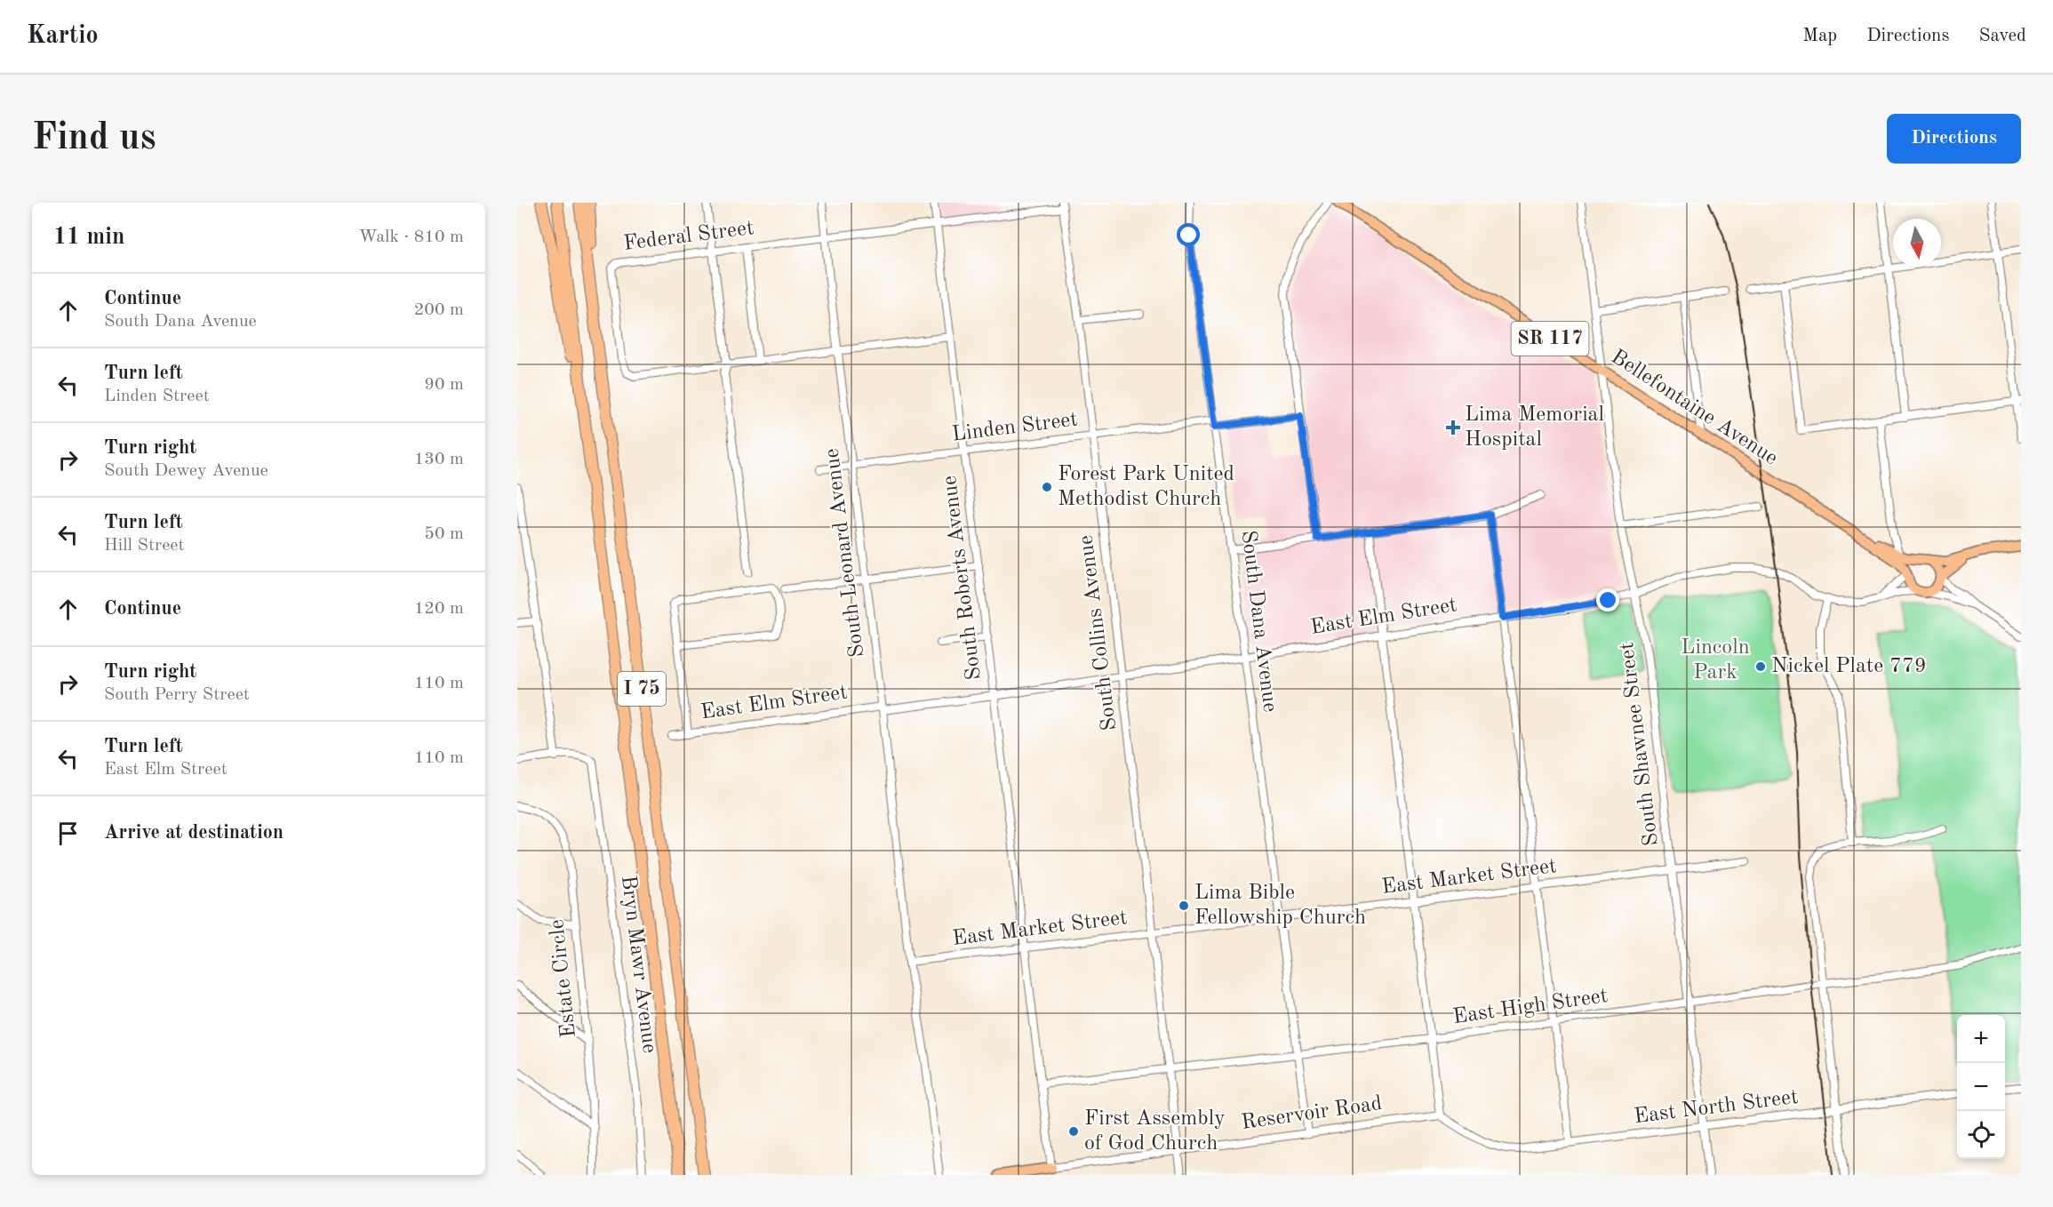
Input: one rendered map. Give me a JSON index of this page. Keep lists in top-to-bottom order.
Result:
{
  "streets": {
    "highway": ["I 75"],
    "main road": ["SR 117", "Bellefontaine Avenue", "Reservoir Road"],
    "street": [
      "Federal Street",
      "Linden Street",
      "South Leonard Avenue",
      "South Roberts Avenue",
      "East Elm Street",
      "South Dana Avenue",
      "South Collins Avenue",
      "South Shawnee Street",
      "East Market Street",
      "Bryn Mawr Avenue",
      "Estate Circle",
      "East High Street",
      "East North Street"
    ]
  },
  "crossings": [
    ["Federal Street", "South Leonard Avenue"],
    ["Federal Street", "South Roberts Avenue"],
    ["Federal Street", "South Collins Avenue"],
    ["SR 117", "Bellefontaine Avenue"],
    ["SR 117", "East Elm Street"],
    ["Bellefontaine Avenue", "East Elm Street"],
    ["Bellefontaine Avenue", "South Shawnee Street"],
    ["Linden Street", "South Leonard Avenue"],
    ["Linden Street", "South Roberts Avenue"],
    ["Linden Street", "South Dana Avenue"],
    ["Linden Street", "South Collins Avenue"],
    ["South Leonard Avenue", "East Elm Street"],
    ["South Leonard Avenue", "East Market Street"],
    ["South Roberts Avenue", "East Elm Street"],
    ["South Roberts Avenue", "East Market Street"],
    ["South Roberts Avenue", "East High Street"],
    ["South Roberts Avenue", "Reservoir Road"],
    ["East Elm Street", "South Dana Avenue"],
    ["East Elm Street", "South Collins Avenue"],
    ["East Elm Street", "South Shawnee Street"],
    ["South Dana Avenue", "East Market Street"],
    ["South Dana Avenue", "East High Street"],
    ["South Dana Avenue", "Reservoir Road"],
    ["South Collins Avenue", "East Market Street"],
    ["South Collins Avenue", "East High Street"],
    ["South Collins Avenue", "Reservoir Road"],
    ["South Shawnee Street", "East Market Street"],
    ["South Shawnee Street", "East High Street"],
    ["South Shawnee Street", "East North Street"],
    ["East North Street", "Reservoir Road"]
  ],
  "parks": ["Lincoln Park"],
  "places": {
    "health": ["Lima Memorial Hospital"],
    "other": [
      "Forest Park United Methodist Church",
      "Nickel Plate 779",
      "Lima Bible Fellowship Church",
      "First Assembly of God Church"
    ]
  },
  "north": "bottom",
  "page": {
    "header": "Kartio",
    "nav": ["Map", "Directions", "Saved"],
    "buttons": "Directions",
    "title": "Find us",
    "heading": ["11 min", "Walk · 810 m"],
    "list": [
      ["Continue", "South Dana Avenue", "200 m"],
      ["Turn left", "Linden Street", "90 m"],
      ["Turn right", "South Dewey Avenue", "130 m"],
      ["Turn left", "Hill Street", "50 m"],
      ["Continue", "120 m"],
      ["Turn right", "South Perry Street", "110 m"],
      ["Turn left", "East Elm Street", "110 m"],
      "Arrive at destination"
    ],
    "map_buttons": ["+", "−"]
  }
}
